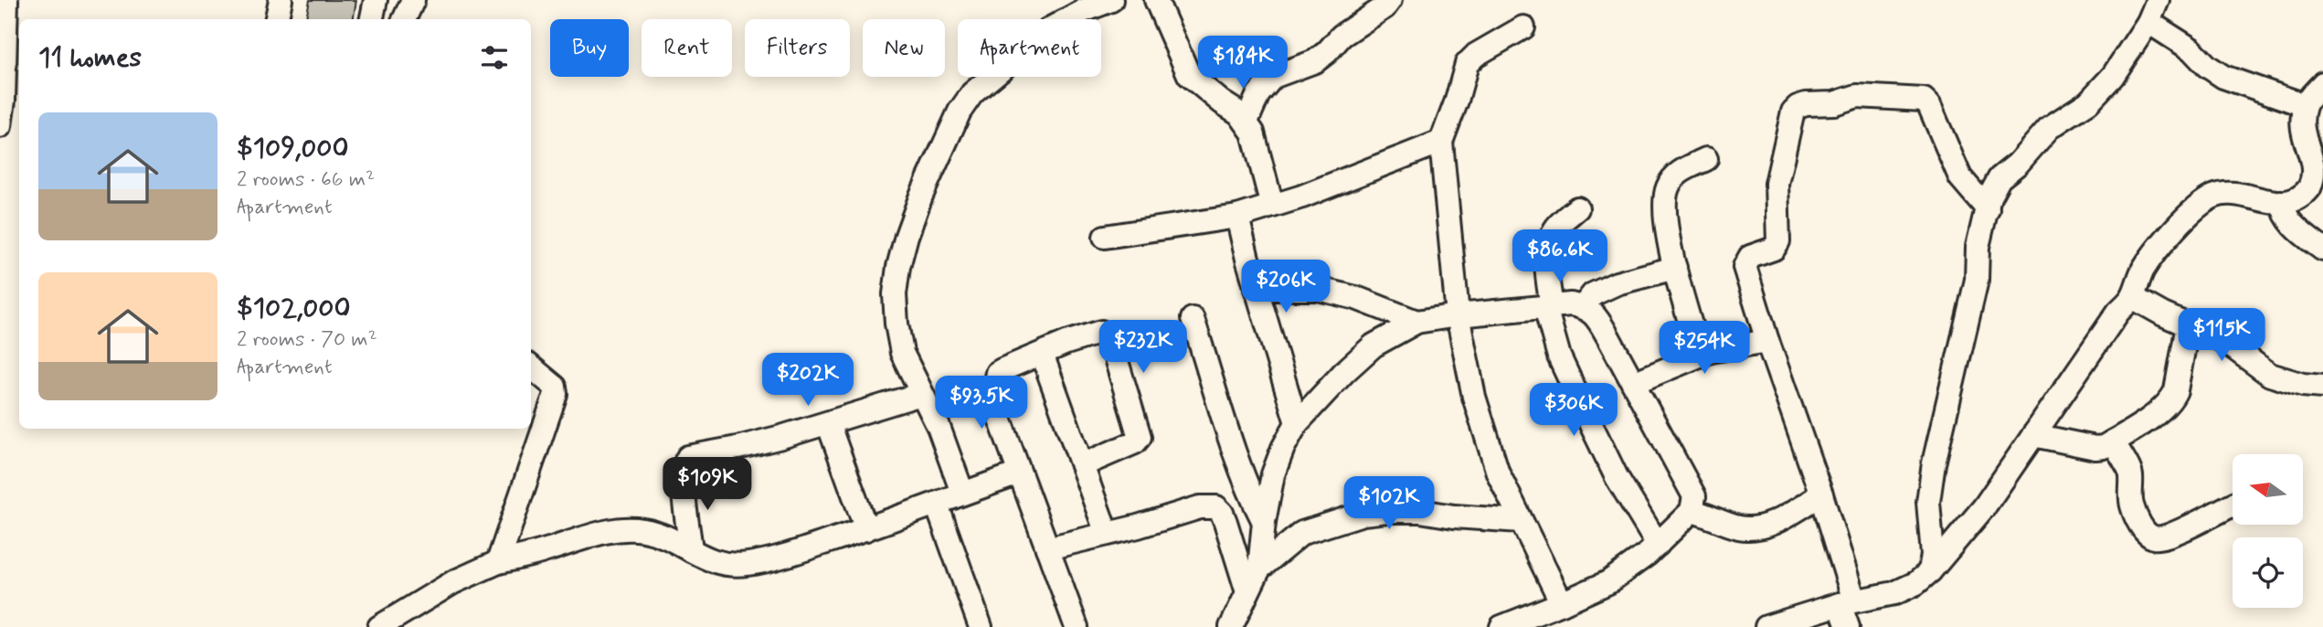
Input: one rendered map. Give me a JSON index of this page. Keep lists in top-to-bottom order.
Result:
{
  "north": "left",
  "page": {
    "chip": [
      "Buy",
      "Rent",
      "Filters",
      "New",
      "Apartment"
    ],
    "heading": "11 homes",
    "price": [
      "$184K",
      "$86.6K",
      "$206K",
      "$115K",
      "$232K",
      "$254K",
      "$202K",
      "$93.5K",
      "$306K",
      "$109K",
      "$102K"
    ],
    "list": [
      {
        "name": "$109,000",
        "note": "2 rooms · 66 m² · Apartment"
      },
      {
        "name": "$102,000",
        "note": "2 rooms · 70 m² · Apartment"
      }
    ]
  }
}
